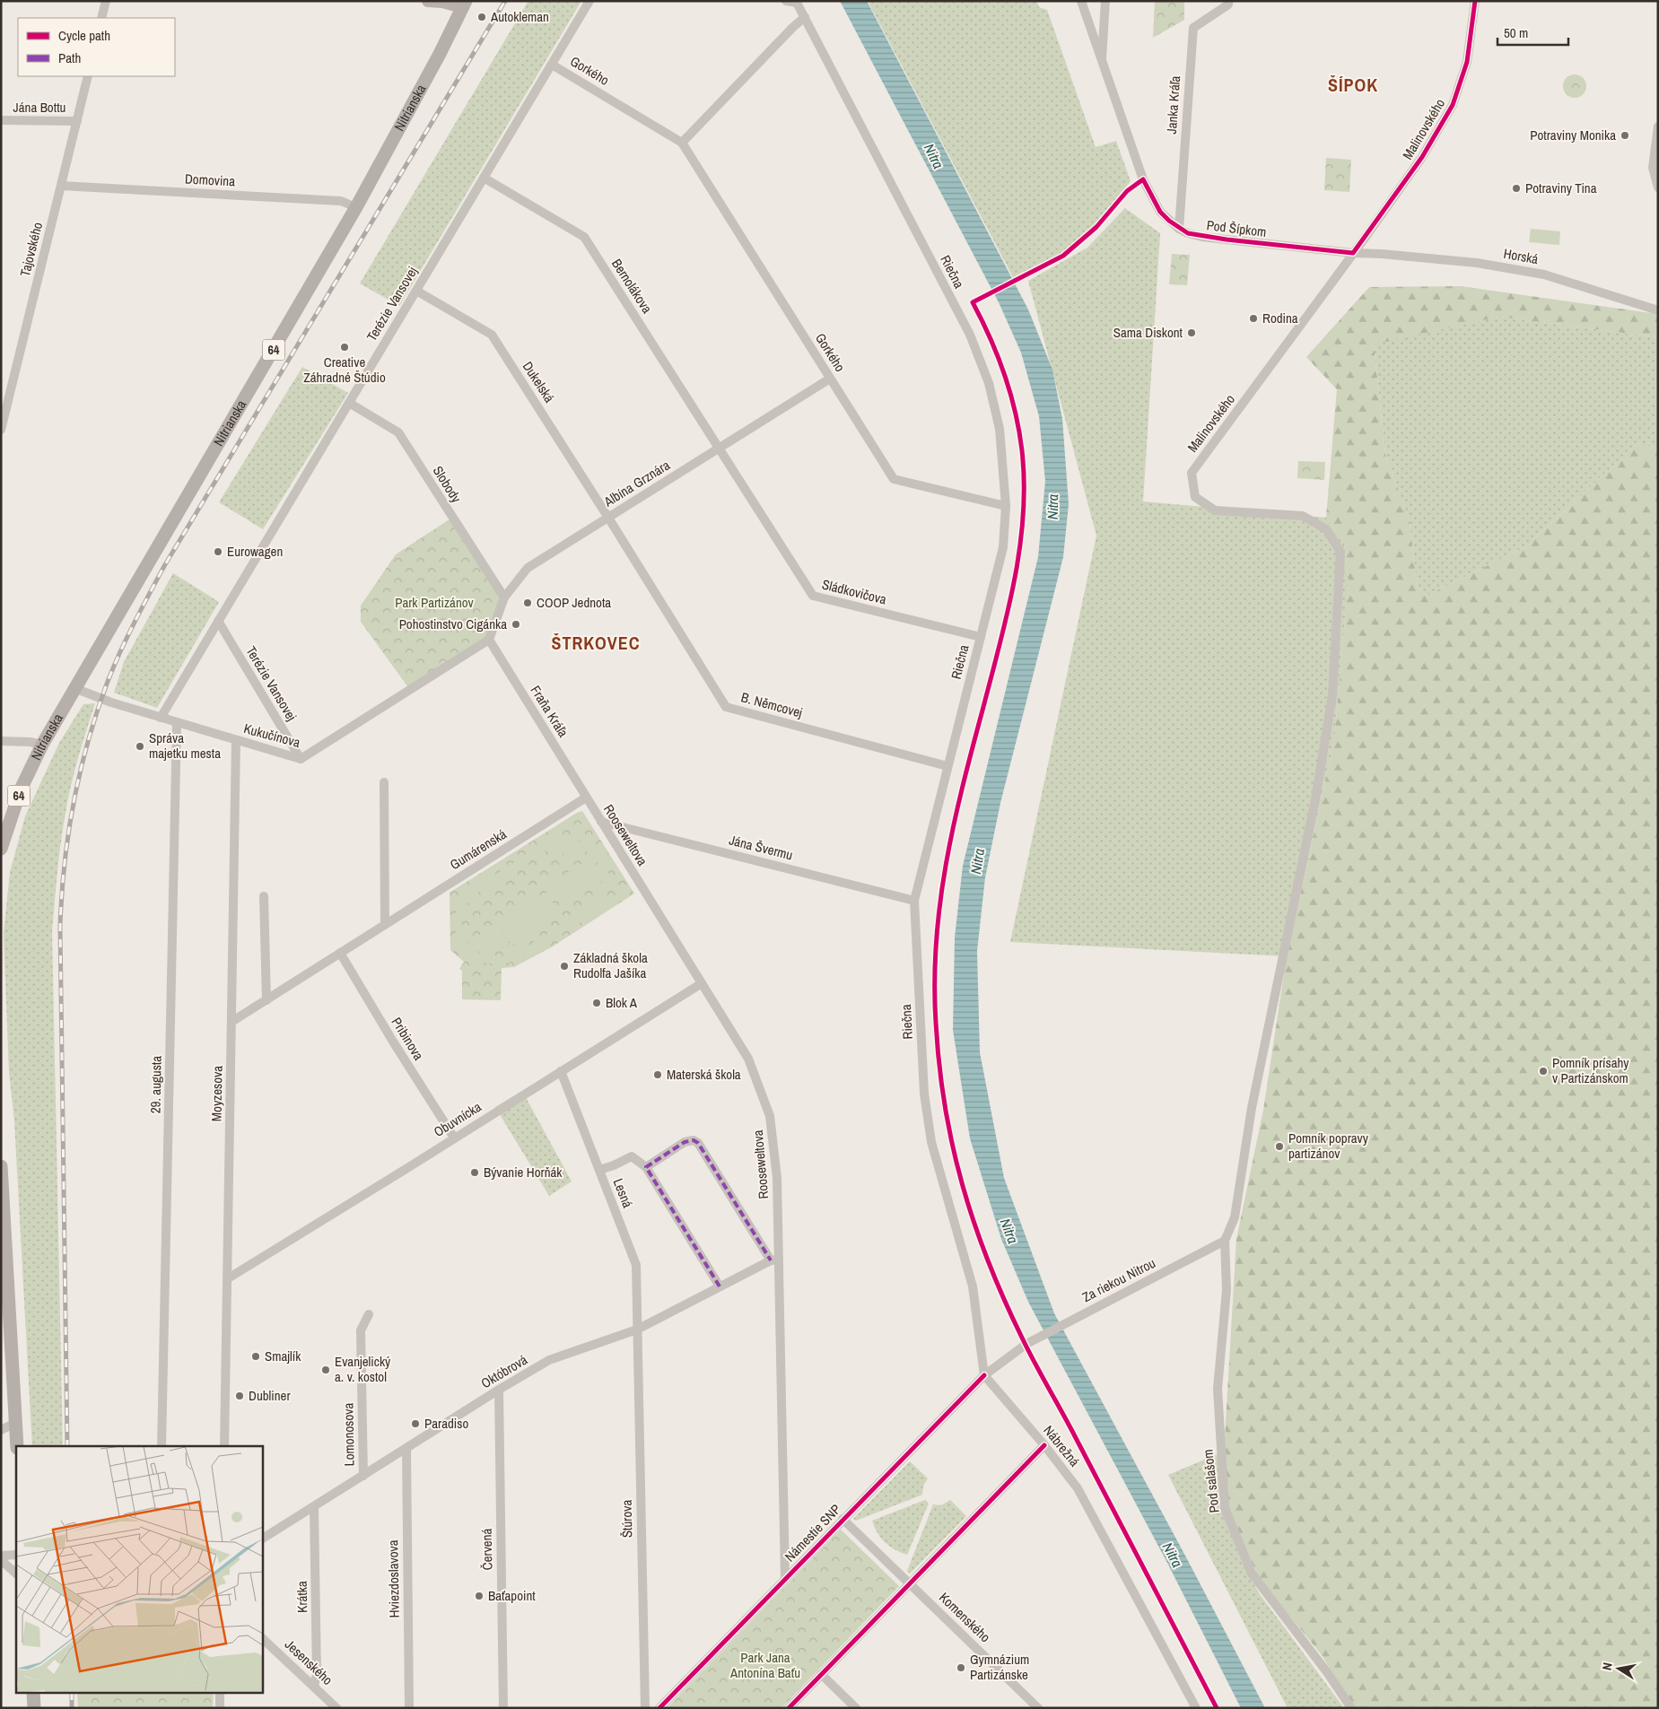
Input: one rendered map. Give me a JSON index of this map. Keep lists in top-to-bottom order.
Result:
{
  "streets": {
    "main road": ["Nitrianska", "64"],
    "street": [
      "Gorkého",
      "Janka Kráľa",
      "Jána Bottu",
      "Malinovského",
      "Domovina",
      "Pod Šípkom",
      "Tajovského",
      "Horská",
      "Riečna",
      "Bernolákova",
      "Terézie Vansovej",
      "Dukelská",
      "Albína Grznára",
      "Slobody",
      "Sládkovičova",
      "B. Němcovej",
      "Fraňa Kráľa",
      "Kukučínova",
      "Rooseweltova",
      "Jána Švermu",
      "Gumárenská",
      "Pribinova",
      "29. augusta",
      "Moyzesova",
      "Obuvnícka",
      "Lesná",
      "Za riekou Nitrou",
      "Októbrová",
      "Lomonosova",
      "Nábrežná",
      "Pod salašom",
      "Štúrova",
      "Námestie SNP",
      "Červená",
      "Hviezdoslavova",
      "Krátka",
      "Komenského",
      "Jesenského"
    ]
  },
  "crossings": [
    ["Gorkého", "Riečna"],
    ["Gorkého", "Terézie Vansovej"],
    ["Gorkého", "Albína Grznára"],
    ["Janka Kráľa", "Pod Šípkom"],
    ["Jána Bottu", "Tajovského"],
    ["Nitrianska", "Domovina"],
    ["Nitrianska", "Kukučínova"],
    ["Malinovského", "Pod Šípkom"],
    ["Malinovského", "Horská"],
    ["Malinovského", "Za riekou Nitrou"],
    ["Malinovského", "Pod salašom"],
    ["Domovina", "Tajovského"],
    ["Pod Šípkom", "Horská"],
    ["Riečna", "Sládkovičova"],
    ["Riečna", "B. Němcovej"],
    ["Riečna", "Jána Švermu"],
    ["Riečna", "Nábrežná"],
    ["Riečna", "Námestie SNP"],
    ["Bernolákova", "Terézie Vansovej"],
    ["Bernolákova", "Albína Grznára"],
    ["Bernolákova", "Sládkovičova"],
    ["Terézie Vansovej", "Dukelská"],
    ["Terézie Vansovej", "Slobody"],
    ["Terézie Vansovej", "Kukučínova"],
    ["Dukelská", "Albína Grznára"],
    ["Dukelská", "B. Němcovej"],
    ["Albína Grznára", "Slobody"],
    ["Albína Grznára", "Sládkovičova"],
    ["Albína Grznára", "B. Němcovej"],
    ["Albína Grznára", "Fraňa Kráľa"],
    ["Albína Grznára", "Kukučínova"],
    ["Fraňa Kráľa", "Kukučínova"],
    ["Fraňa Kráľa", "Rooseweltova"],
    ["Fraňa Kráľa", "Gumárenská"],
    ["Kukučínova", "29. augusta"],
    ["Kukučínova", "Moyzesova"],
    ["Rooseweltova", "Jána Švermu"],
    ["Rooseweltova", "Gumárenská"],
    ["Rooseweltova", "Obuvnícka"],
    ["Rooseweltova", "Októbrová"],
    ["Rooseweltova", "Námestie SNP"],
    ["Gumárenská", "Pribinova"],
    ["Gumárenská", "Moyzesova"],
    ["Pribinova", "Obuvnícka"],
    ["Moyzesova", "Obuvnícka"],
    ["Obuvnícka", "Lesná"],
    ["Lesná", "Októbrová"],
    ["Lesná", "Štúrova"],
    ["Za riekou Nitrou", "Pod salašom"],
    ["Za riekou Nitrou", "Námestie SNP"],
    ["Októbrová", "Lomonosova"],
    ["Októbrová", "Štúrova"],
    ["Októbrová", "Červená"],
    ["Októbrová", "Hviezdoslavova"],
    ["Októbrová", "Krátka"],
    ["Nábrežná", "Námestie SNP"],
    ["Námestie SNP", "Komenského"],
    ["Krátka", "Jesenského"]
  ],
  "districts": ["ŠÍPOK", "ŠTRKOVEC"],
  "water": ["Nitra"],
  "parks": ["Park Partizánov", "Park Jana Antonína Baťu"],
  "places": [
    "Autokleman",
    "Potraviny Monika",
    "Potraviny Tina",
    "Rodina",
    "Sama Diskont",
    "Creative Záhradné Štúdio",
    "Eurowagen",
    "COOP Jednota",
    "Pohostinstvo Cigánka",
    "Správa majetku mesta",
    "Základná škola Rudolfa Jašíka",
    "Blok A",
    "Pomník prísahy v Partizánskom",
    "Materská škola",
    "Pomník popravy partizánov",
    "Bývanie Horňák",
    "Smajlík",
    "Evanjelický a. v. kostol",
    "Dubliner",
    "Paradiso",
    "Baťapoint",
    "Gymnázium Partizánske"
  ],
  "legend": ["Cycle path", "Path"],
  "scale_bar": "50 m",
  "north": "left"
}
